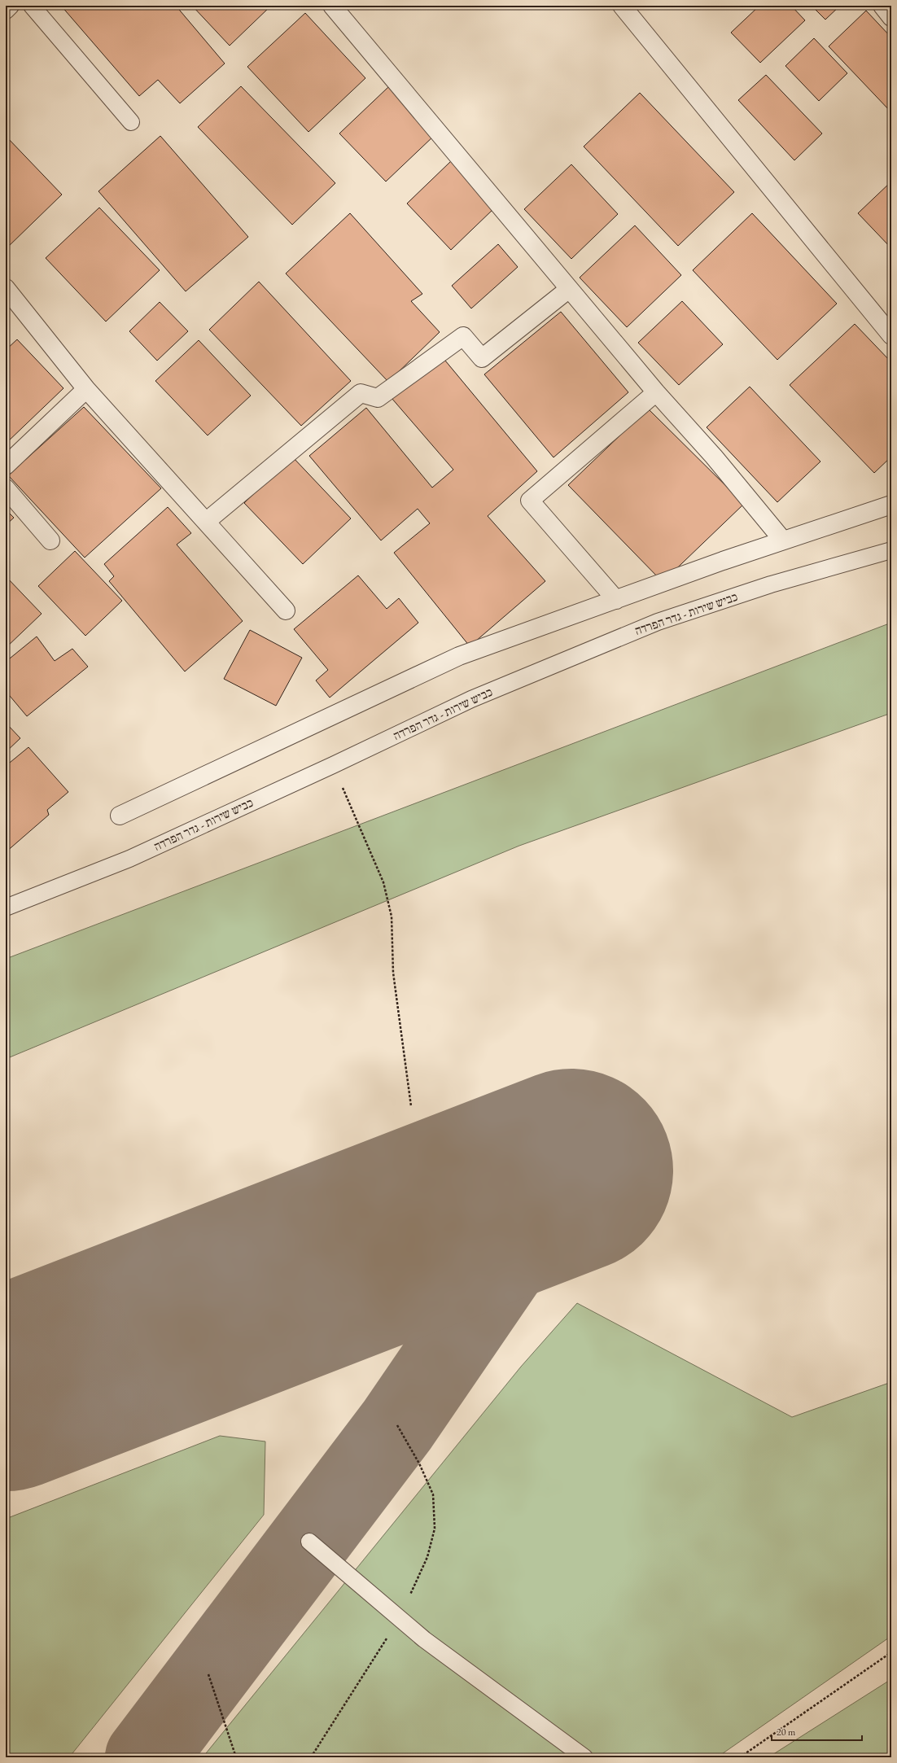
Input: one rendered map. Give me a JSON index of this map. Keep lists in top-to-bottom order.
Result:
{
  "streets": {
    "lane": ["כביש שירות - גדר הפרדה"]
  },
  "scale_bar": "20 m"
}
